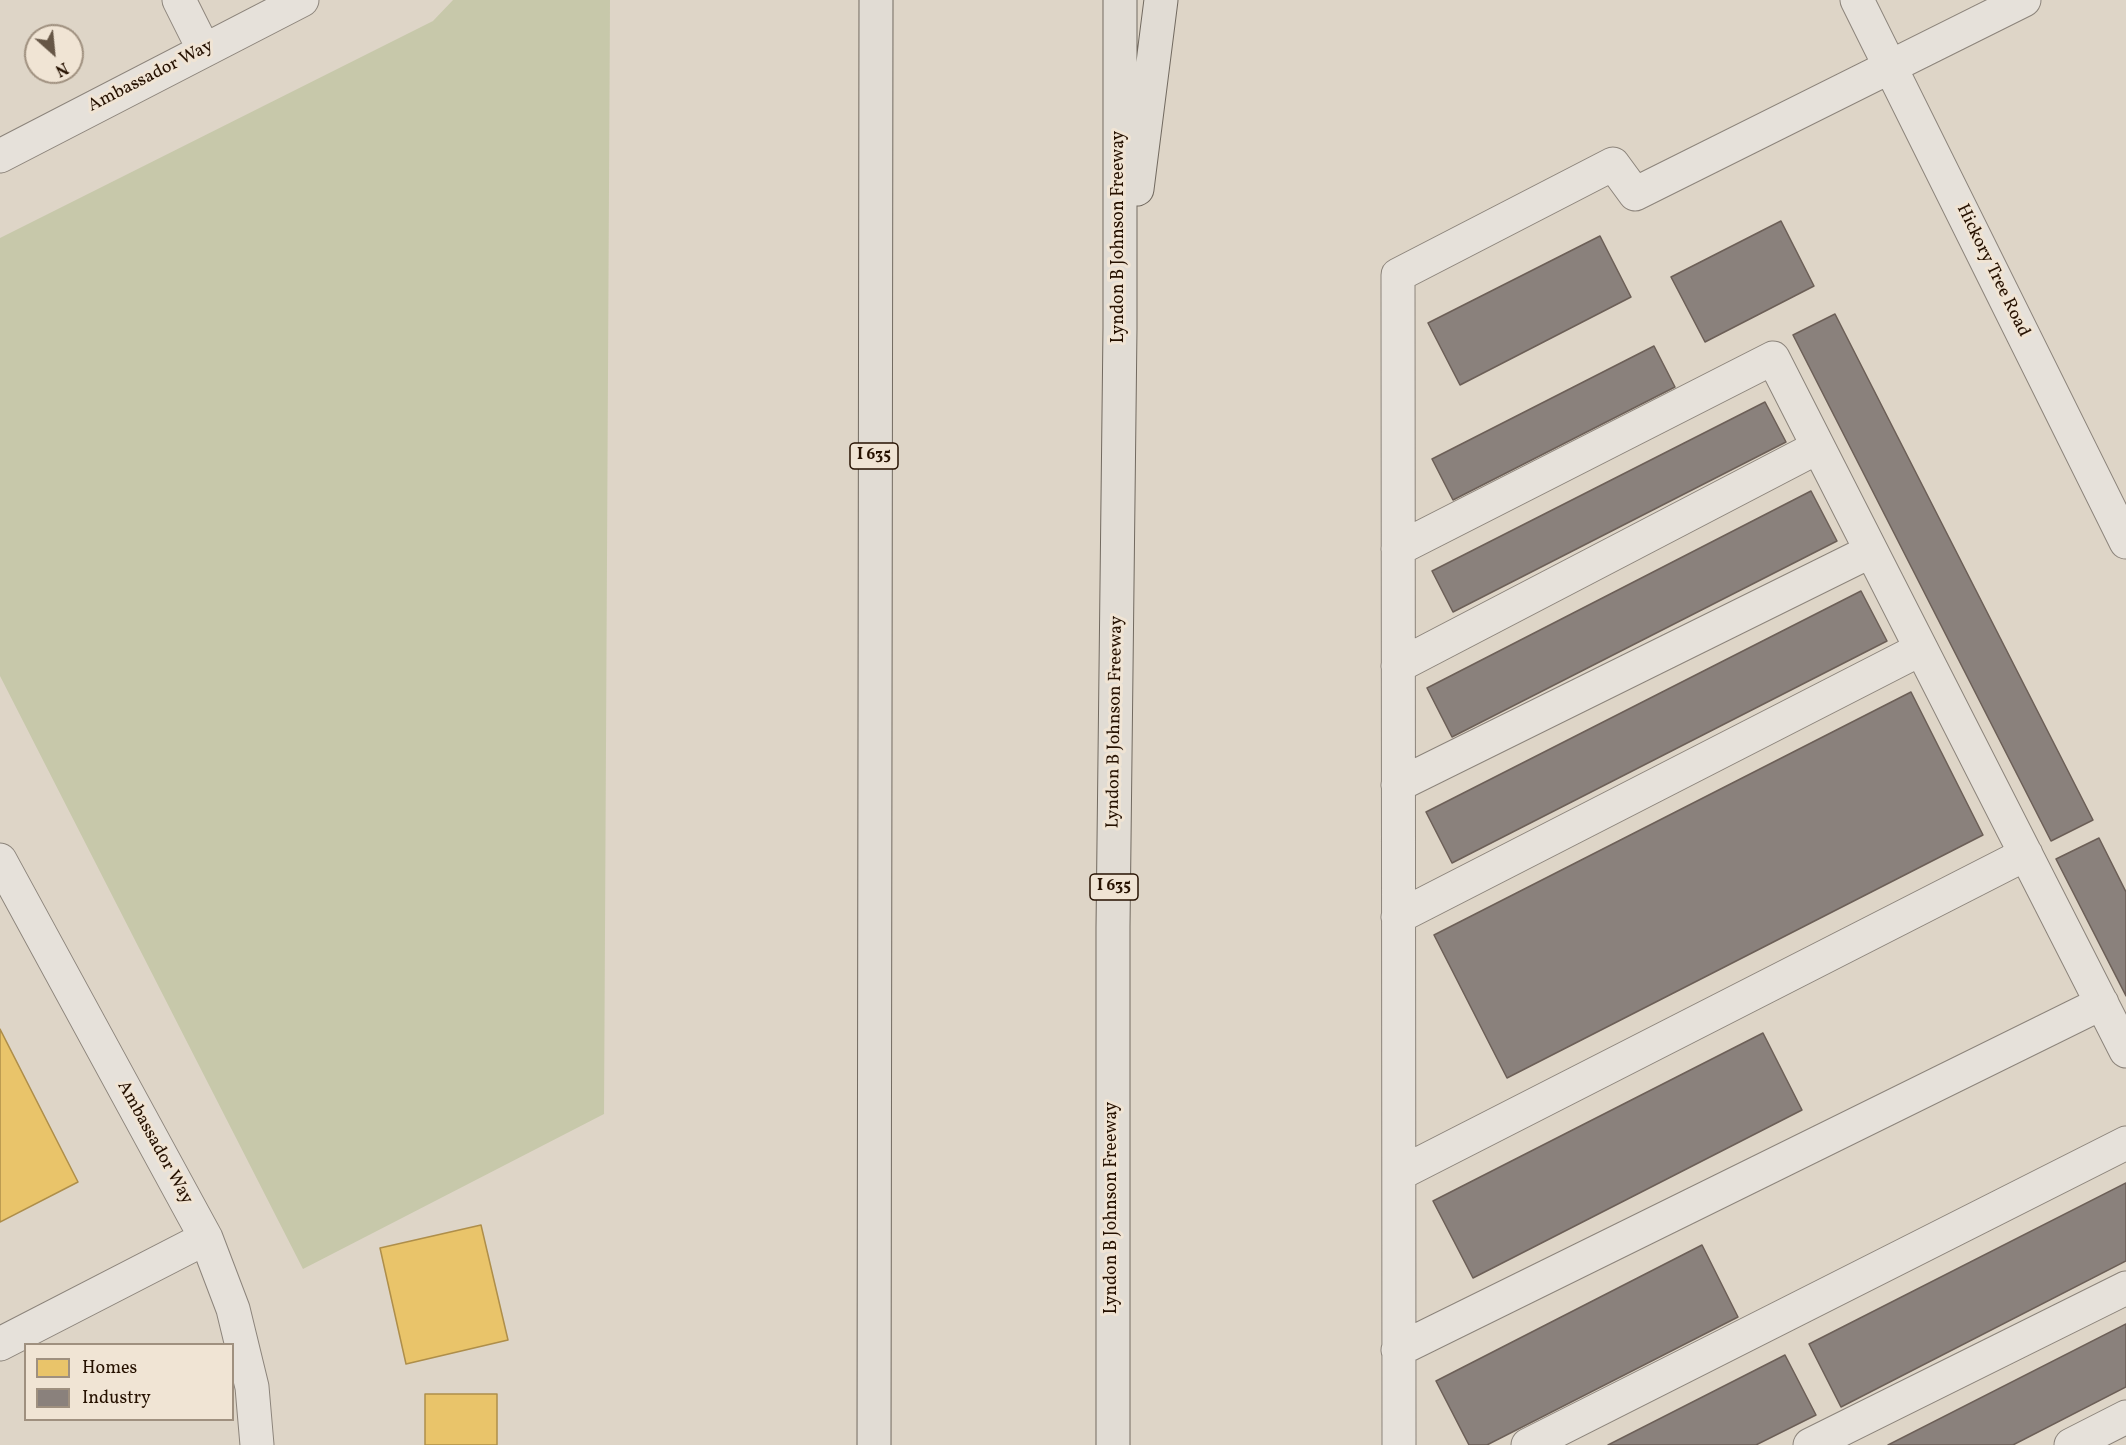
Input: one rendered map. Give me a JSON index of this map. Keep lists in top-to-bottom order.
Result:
{
  "streets": {
    "highway": ["Lyndon B Johnson Freeway", "I 635"],
    "street": ["Ambassador Way", "Hickory Tree Road"]
  },
  "legend": ["Homes", "Industry"],
  "north": "bottom right"
}
